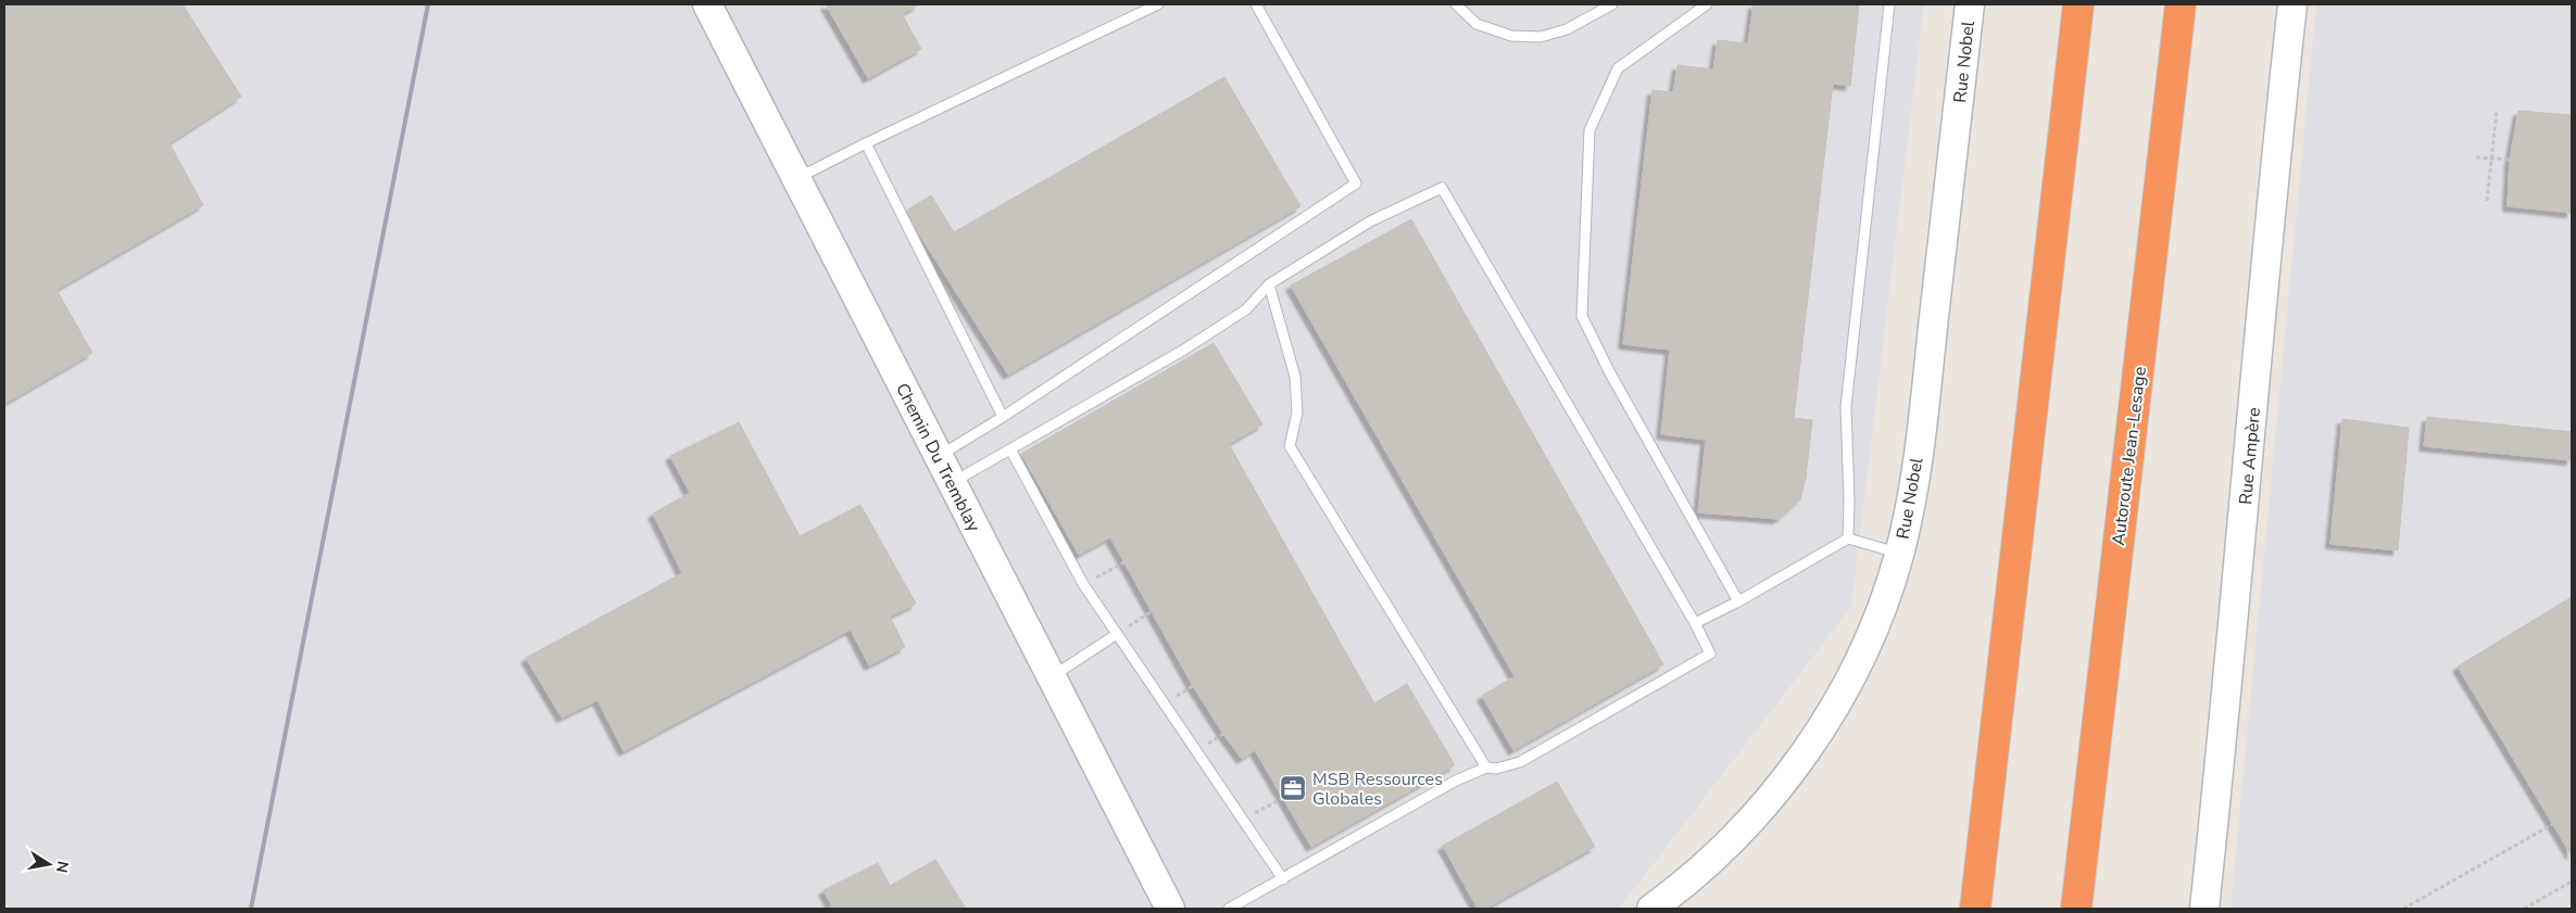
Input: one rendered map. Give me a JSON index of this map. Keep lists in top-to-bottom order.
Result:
{
  "streets": {
    "highway": ["Autoroute Jean-Lesage"],
    "street": ["Rue Nobel", "Rue Ampère", "Chemin Du Tremblay"]
  },
  "places": {
    "office": ["MSB Ressources Globales"]
  },
  "north": "right"
}
